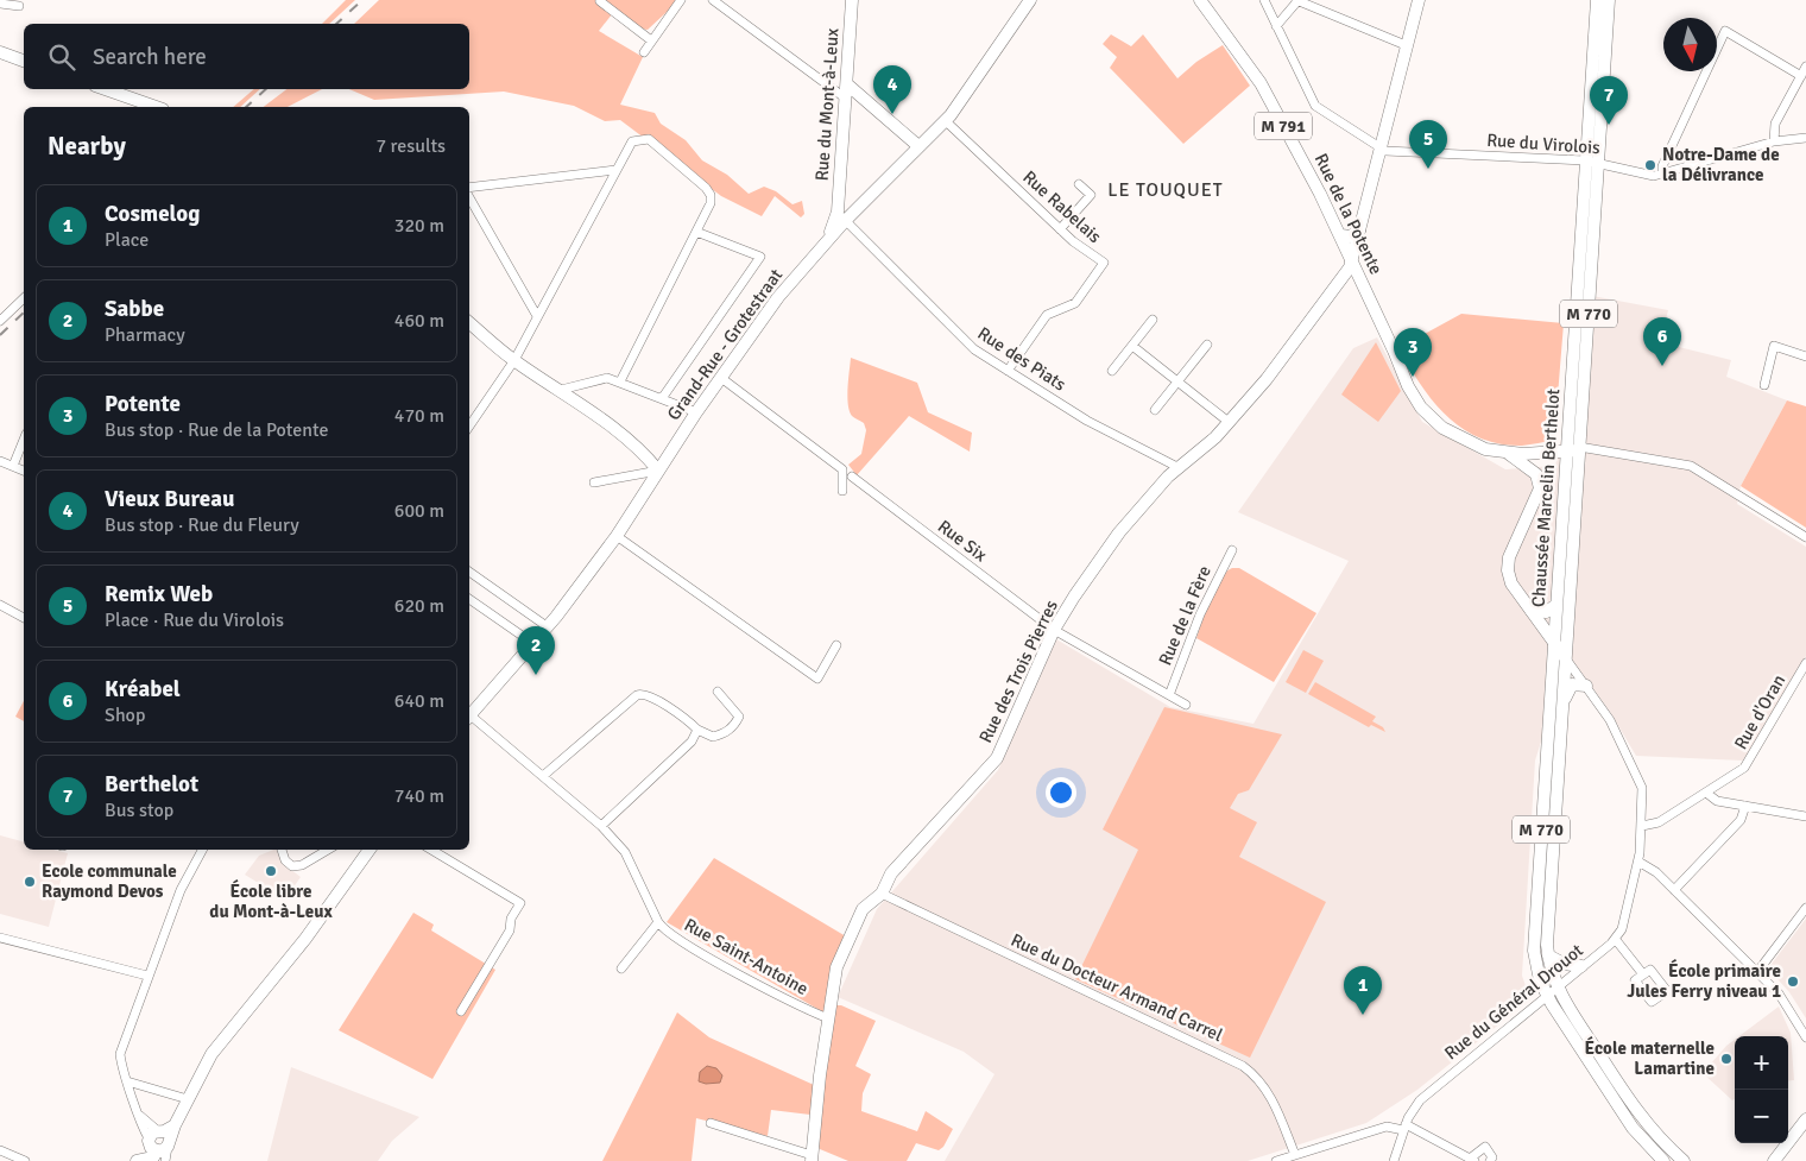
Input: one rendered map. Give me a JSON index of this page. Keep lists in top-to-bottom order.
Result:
{
  "streets": {
    "main road": [
      "Rue du Mont-à-Leux",
      "M 791",
      "Rue de la Potente",
      "M 770",
      "Grand-Rue - Grotestraat",
      "Chaussée Marcelin Berthelot",
      "Rue des Trois Pierres"
    ],
    "street": [
      "Rue du Virolois",
      "Rue Rabelais",
      "Rue des Piats",
      "Rue Six",
      "Rue de la Fère",
      "Rue d'Oran",
      "Rue Saint-Antoine",
      "Rue du Docteur Armand Carrel",
      "Rue du Général Drouot"
    ]
  },
  "crossings": [
    ["Rue du Mont-à-Leux", "Grand-Rue - Grotestraat"],
    ["Rue du Mont-à-Leux", "Rue des Piats"],
    ["Rue du Virolois", "Chaussée Marcelin Berthelot"],
    ["Rue du Virolois", "Rue des Trois Pierres"],
    ["Rue Rabelais", "Grand-Rue - Grotestraat"],
    ["Rue Rabelais", "Rue des Piats"],
    ["Rue de la Potente", "Chaussée Marcelin Berthelot"],
    ["Rue de la Potente", "Rue des Trois Pierres"],
    ["Rue de la Potente", "Rue d'Oran"],
    ["M 770", "Chaussée Marcelin Berthelot"],
    ["M 770", "Rue du Général Drouot"],
    ["Grand-Rue - Grotestraat", "Rue des Piats"],
    ["Rue des Piats", "Rue des Trois Pierres"],
    ["Chaussée Marcelin Berthelot", "Rue du Général Drouot"],
    ["Rue Six", "Rue de la Fère"],
    ["Rue Six", "Rue des Trois Pierres"],
    ["Rue de la Fère", "Rue des Trois Pierres"],
    ["Rue des Trois Pierres", "Rue Saint-Antoine"],
    ["Rue des Trois Pierres", "Rue du Docteur Armand Carrel"]
  ],
  "districts": ["LE TOUQUET"],
  "places": [
    "Notre-Dame de la Délivrance",
    "École libre du Mont-à-Leux",
    "Ecole communale Raymond Devos",
    "École primaire Jules Ferry niveau 1",
    "École maternelle Lamartine"
  ],
  "north": "bottom",
  "page": {
    "search": "Search here",
    "pins": [
      "4",
      "7",
      "5",
      "6",
      "3",
      "2",
      "1"
    ],
    "heading": ["Nearby", "7 results"],
    "list": [
      {
        "mark": "1",
        "name": "Cosmelog",
        "note": "Place",
        "value": "320 m"
      },
      {
        "mark": "2",
        "name": "Sabbe",
        "note": "Pharmacy",
        "value": "460 m"
      },
      {
        "mark": "3",
        "name": "Potente",
        "note": "Bus stop · Rue de la Potente",
        "value": "470 m"
      },
      {
        "mark": "4",
        "name": "Vieux Bureau",
        "note": "Bus stop · Rue du Fleury",
        "value": "600 m"
      },
      {
        "mark": "5",
        "name": "Remix Web",
        "note": "Place · Rue du Virolois",
        "value": "620 m"
      },
      {
        "mark": "6",
        "name": "Kréabel",
        "note": "Shop",
        "value": "640 m"
      },
      {
        "mark": "7",
        "name": "Berthelot",
        "note": "Bus stop",
        "value": "740 m"
      }
    ],
    "map_buttons": ["+", "−"]
  }
}
